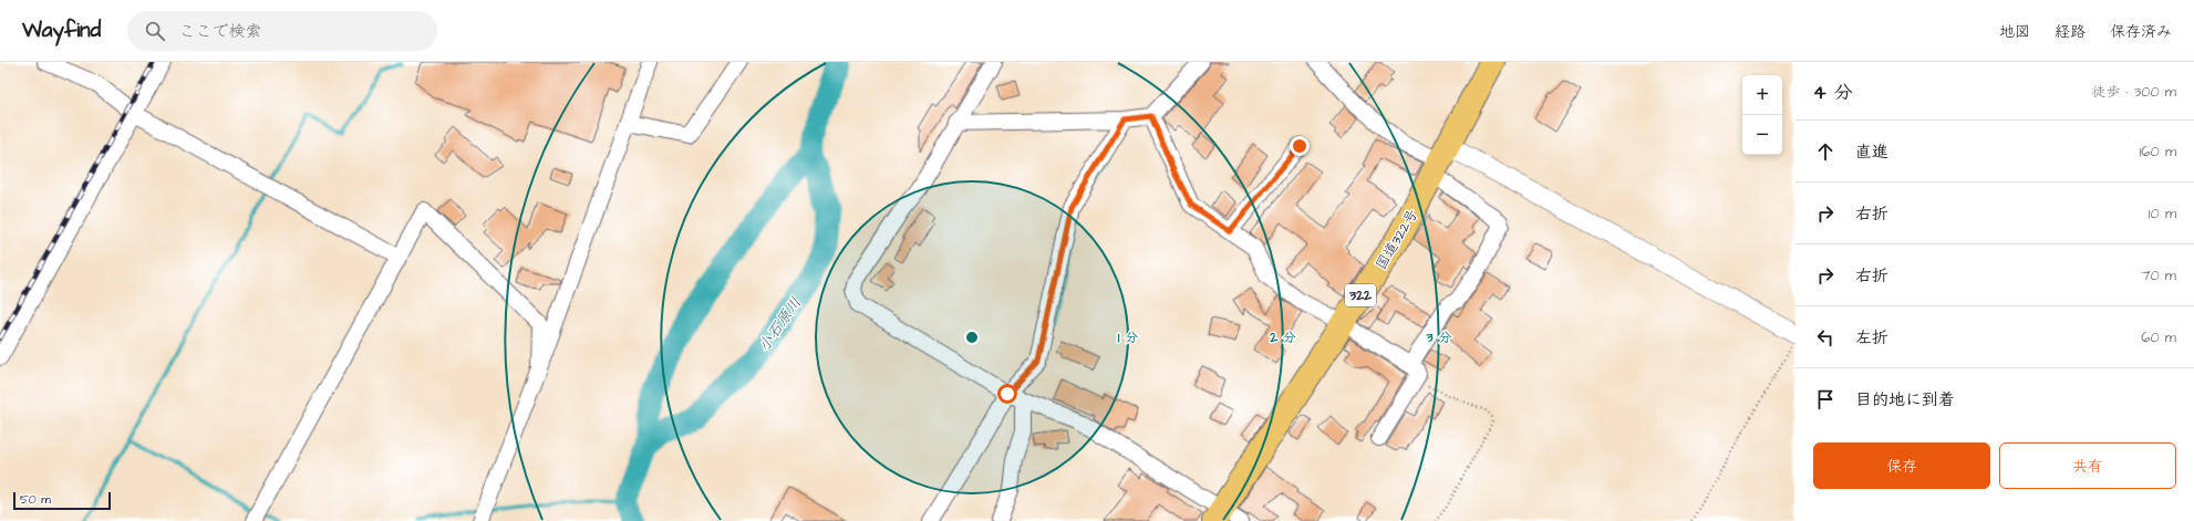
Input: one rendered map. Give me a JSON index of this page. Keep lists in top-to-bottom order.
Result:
{
  "streets": {
    "highway": ["国道322号", "322"]
  },
  "water": ["小石原川"],
  "scale_bar": "50 m",
  "page": {
    "header": "Wayfind",
    "search": "ここで検索",
    "nav": ["地図", "経路", "保存済み"],
    "heading": ["4 分", "徒歩 · 300 m"],
    "map_buttons": ["+", "−"],
    "list": [
      ["直進", "160 m"],
      ["右折", "10 m"],
      ["右折", "70 m"],
      ["左折", "60 m"],
      "目的地に到着"
    ],
    "buttons": ["保存", "共有"],
    "scale": "50 m"
  },
  "rings": ["1 分", "2 分", "3 分"]
}
